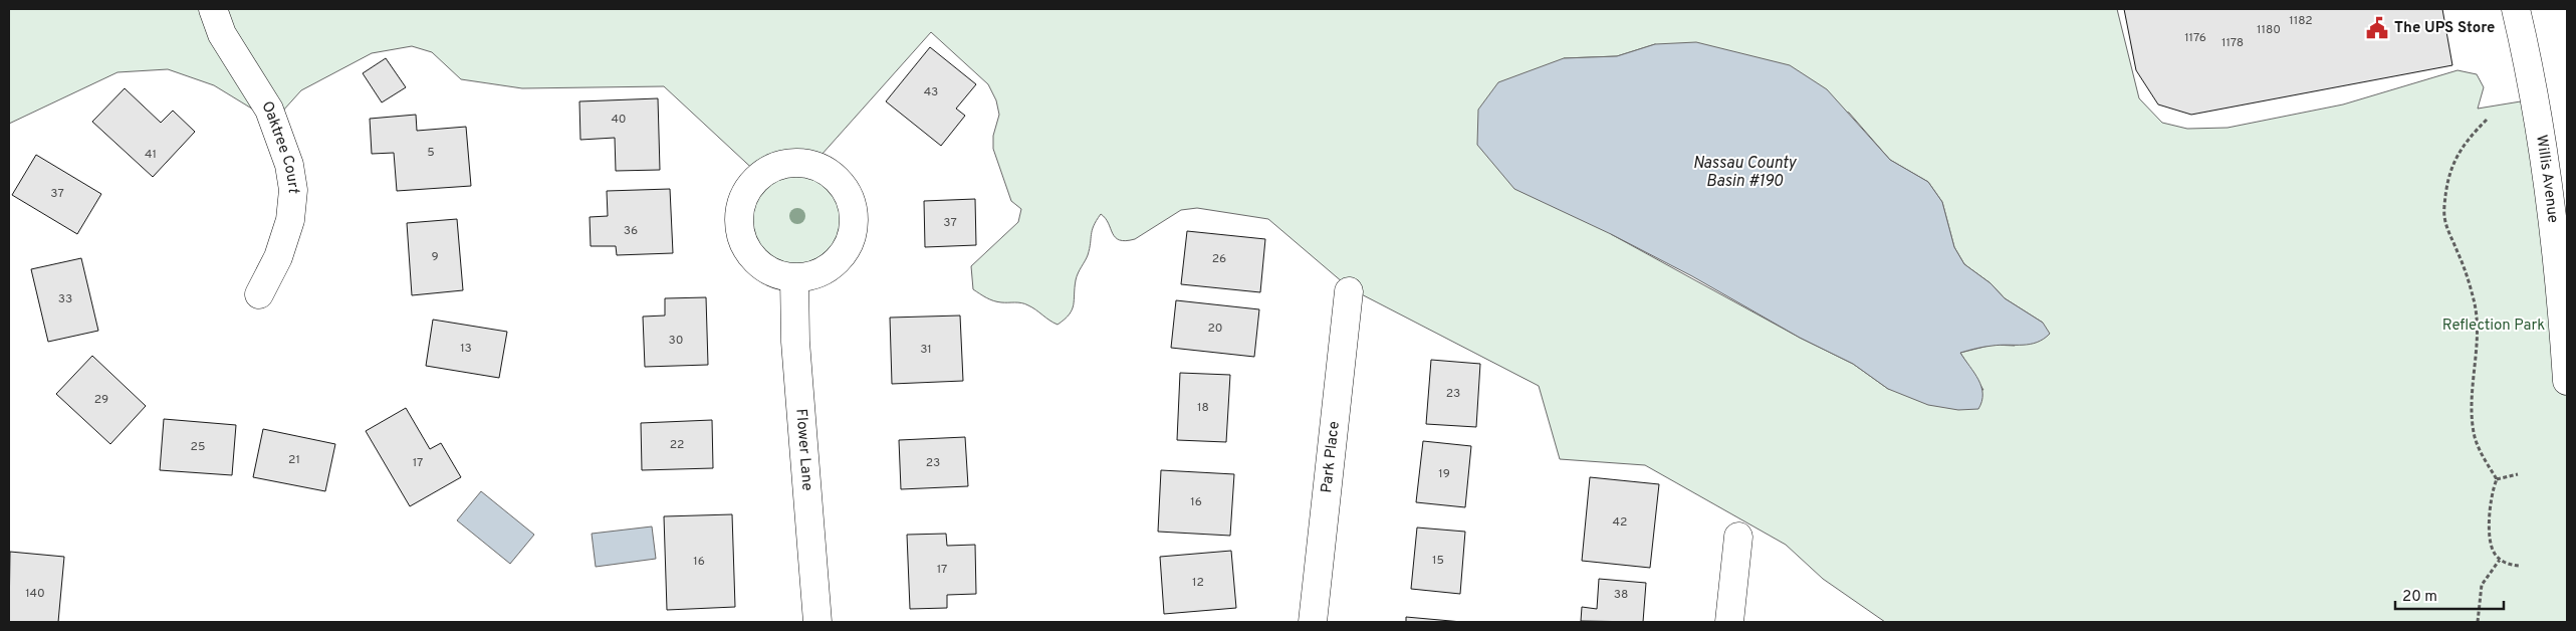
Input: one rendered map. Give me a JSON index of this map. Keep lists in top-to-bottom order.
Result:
{
  "streets": {
    "street": [
      "Oaktree Court",
      "Willis Avenue",
      "Flower Lane",
      "Park Place"
    ]
  },
  "water": ["Nassau County Basin #190"],
  "parks": ["Reflection Park"],
  "places": {
    "public building": ["The UPS Store"]
  },
  "house_numbers": [
    "1182",
    "1180",
    "1176",
    "1178",
    "43",
    "40",
    "5",
    "41",
    "37",
    "37",
    "36",
    "9",
    "26",
    "33",
    "20",
    "30",
    "13",
    "31",
    "23",
    "29",
    "18",
    "22",
    "25",
    "21",
    "17",
    "23",
    "19",
    "16",
    "42",
    "15",
    "16",
    "17",
    "12",
    "140",
    "38"
  ],
  "scale_bar": "20 m"
}
